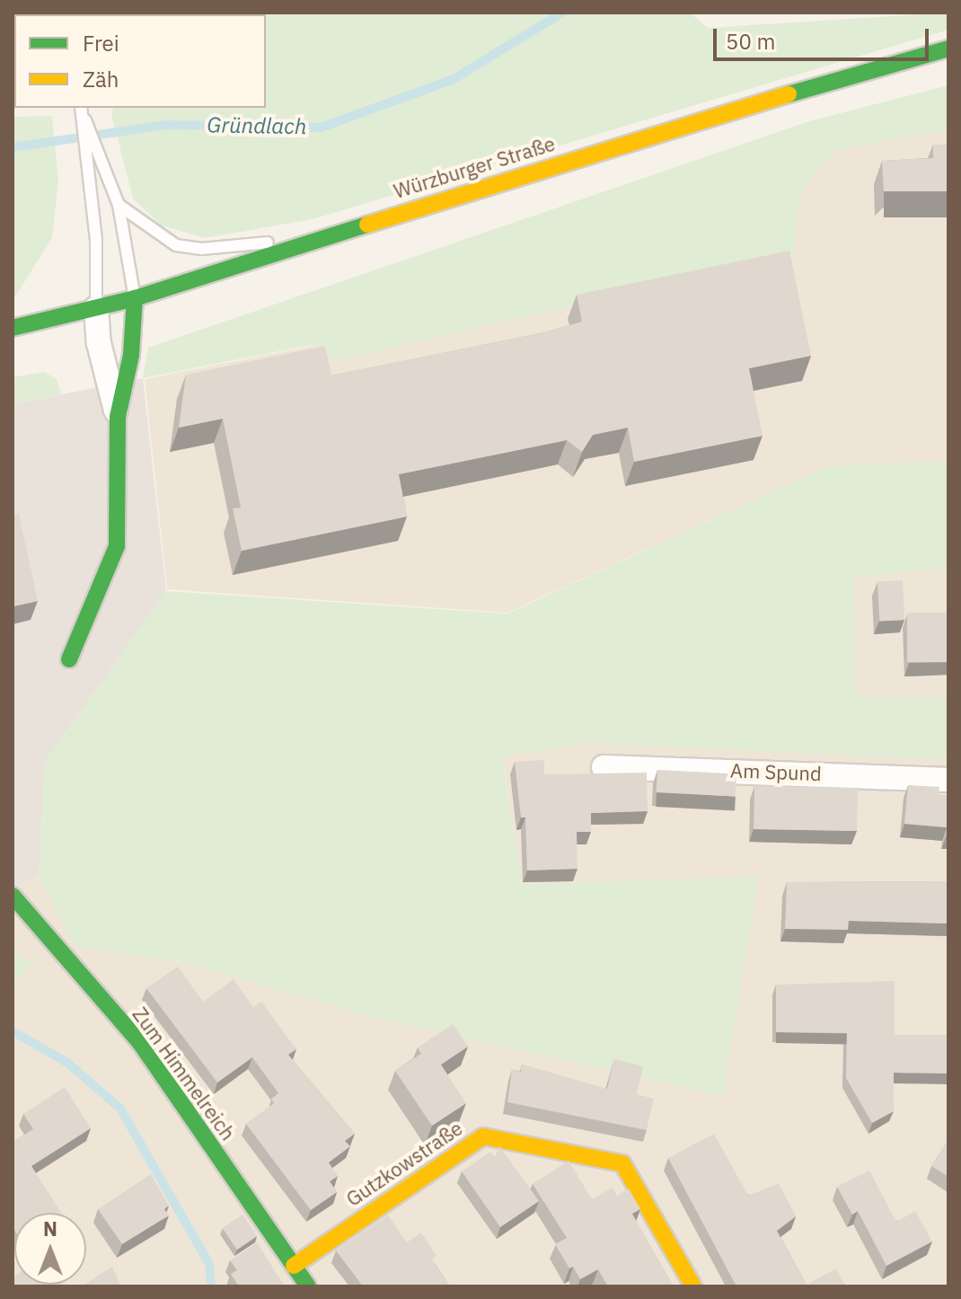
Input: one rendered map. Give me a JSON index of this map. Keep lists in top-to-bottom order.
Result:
{
  "streets": {
    "street": [
      "Würzburger Straße",
      "Am Spund",
      "Zum Himmelreich",
      "Gutzkowstraße"
    ]
  },
  "crossings": [
    ["Zum Himmelreich", "Gutzkowstraße"]
  ],
  "water": ["Gründlach"],
  "legend": ["Frei", "Zäh"],
  "scale_bar": "50 m",
  "north": "top"
}
